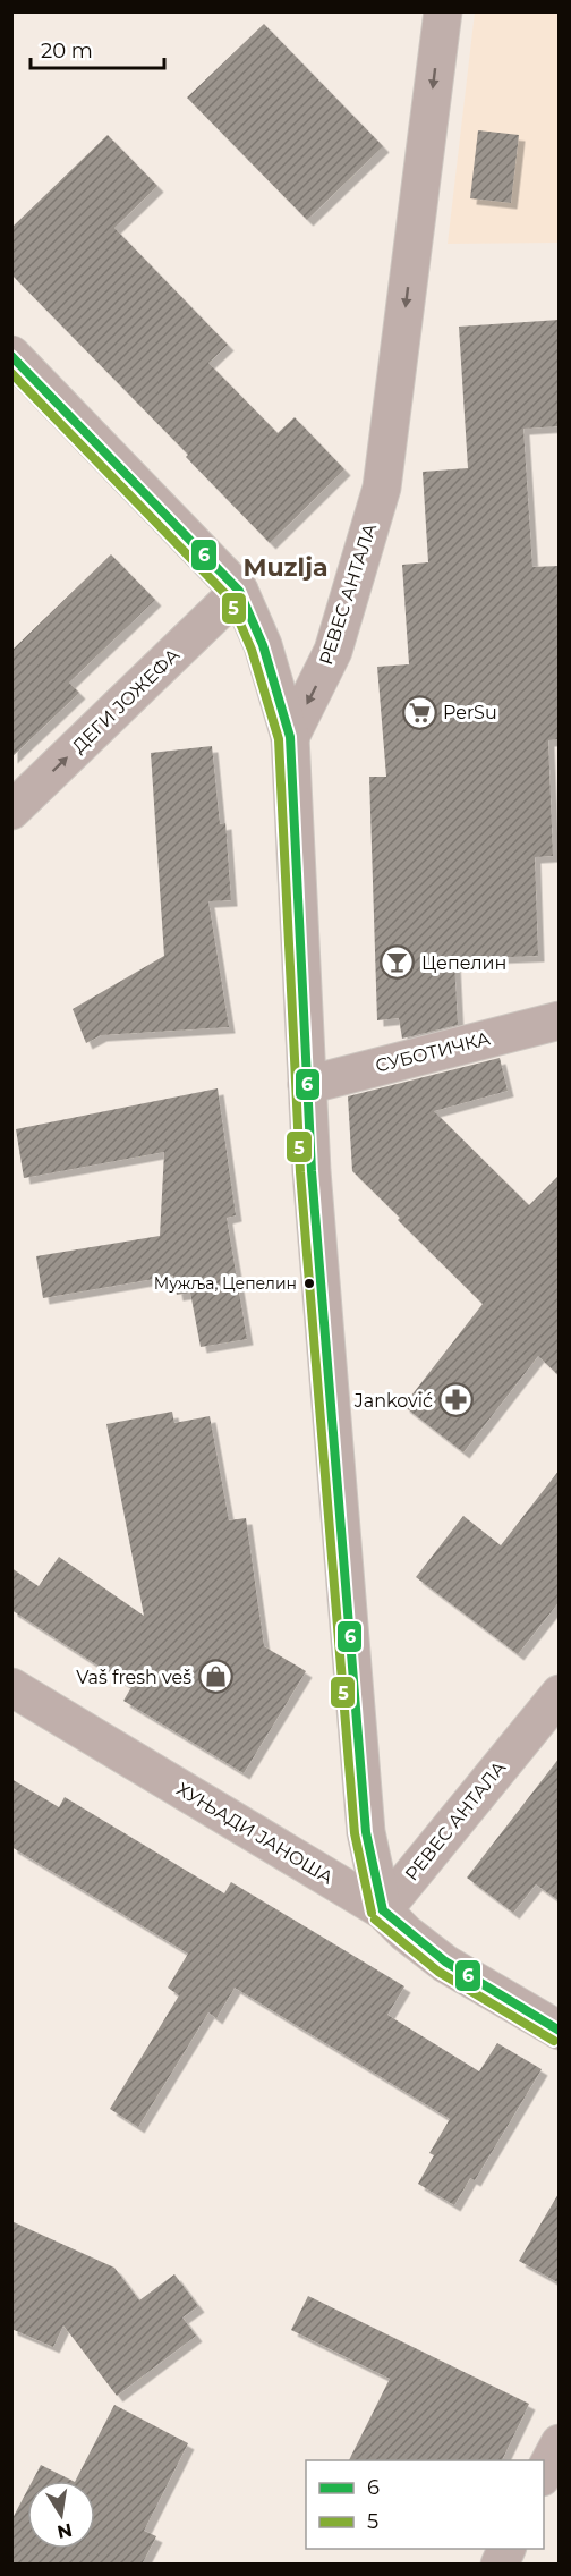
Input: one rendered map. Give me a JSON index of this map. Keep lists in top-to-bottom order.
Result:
{
  "streets": {
    "street": [
      "РЕВЕС АНТАЛА",
      "ДЕГИ ЈОЖЕФА",
      "СУБОТИЧКА",
      "ХУЊАДИ ЈАНОША"
    ]
  },
  "crossings": [
    ["РЕВЕС АНТАЛА", "СУБОТИЧКА"],
    ["РЕВЕС АНТАЛА", "ХУЊАДИ ЈАНОША"]
  ],
  "one_way": ["ДЕГИ ЈОЖЕФА"],
  "districts": ["Muzlja"],
  "places": {
    "supermarket": ["PerSu"],
    "bar": ["Цепелин"],
    "other": ["Мужља, Цепелин"],
    "pharmacy": ["Janković"],
    "shop": ["Vaš fresh veš"]
  },
  "lines": ["transit line 6", "transit line 5"],
  "legend": ["6", "5"],
  "scale_bar": "20 m",
  "north": "bottom"
}
